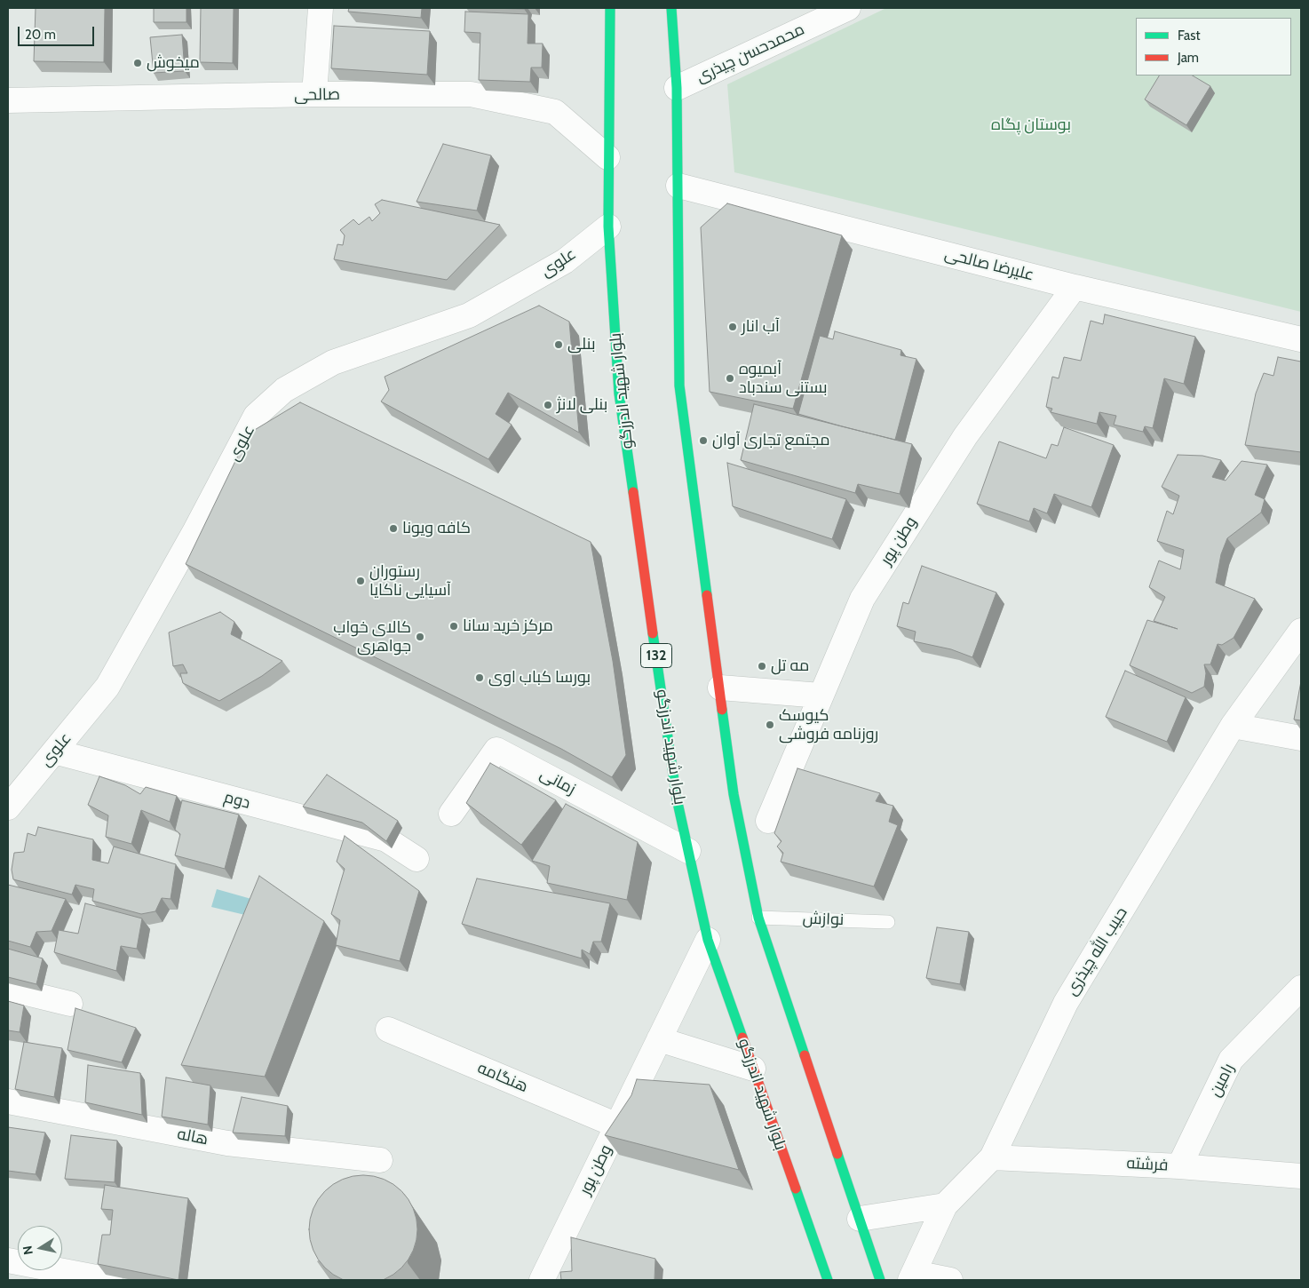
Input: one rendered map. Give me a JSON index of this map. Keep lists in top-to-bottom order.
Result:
{
  "streets": {
    "main road": ["بلوار شهید اندرزگو", "132"],
    "street": [
      "محمدحسن چیذری",
      "صالحی",
      "علوی",
      "علیرضا صالحی",
      "وطن پور",
      "زمانی",
      "دوم",
      "حبیب الله چیذری",
      "هنگامه",
      "رامین",
      "هاله",
      "فرشته"
    ],
    "lane": ["نوازش"]
  },
  "crossings": [
    ["صالحی", "بلوار شهید اندرزگو"],
    ["علوی", "بلوار شهید اندرزگو"],
    ["علوی", "دوم"],
    ["علیرضا صالحی", "وطن پور"],
    ["بلوار شهید اندرزگو", "وطن پور"],
    ["بلوار شهید اندرزگو", "زمانی"],
    ["وطن پور", "هنگامه"],
    ["حبیب الله چیذری", "فرشته"],
    ["رامین", "فرشته"]
  ],
  "parks": ["بوستان پگاه"],
  "places": [
    "میخوش",
    "آب انار",
    "بنلی",
    "آبمیوه بستنی سندباد",
    "بنلی لانژ",
    "مجتمع تجاری آوان",
    "کافه ویونا",
    "رستوران آسیایی ناکایا",
    "مرکز خرید سانا",
    "کالای خواب جواهری",
    "مه تل",
    "بورسا کباب اوی",
    "کیوسک روزنامه فروشی"
  ],
  "legend": ["Fast", "Jam"],
  "scale_bar": "20 m",
  "north": "left"
}
